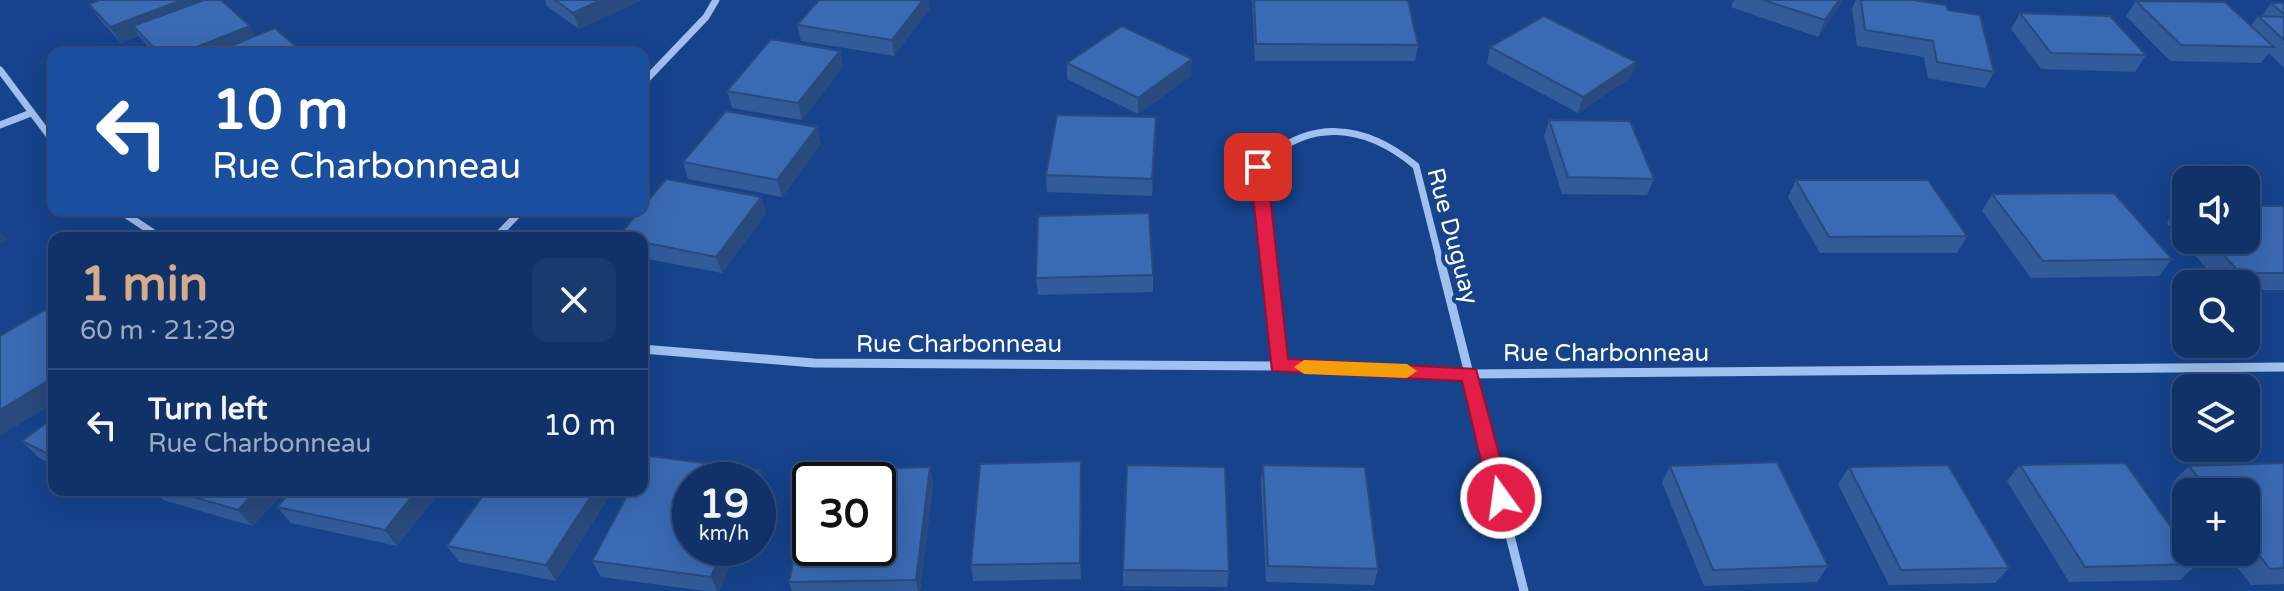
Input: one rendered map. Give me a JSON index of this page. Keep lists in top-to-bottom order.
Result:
{
  "streets": {
    "street": ["Rue Duguay", "Rue Charbonneau"]
  },
  "crossings": [
    ["Rue Duguay", "Rue Charbonneau"]
  ],
  "page": {
    "turn": ["10 m", "Rue Charbonneau"],
    "map_buttons": "+",
    "heading": ["1 min", "60 m · 21:29"],
    "list": [
      {
        "name": "Turn left",
        "note": "Rue Charbonneau",
        "value": "10 m"
      }
    ],
    "speed": "19 km/h",
    "limit": "30"
  }
}
